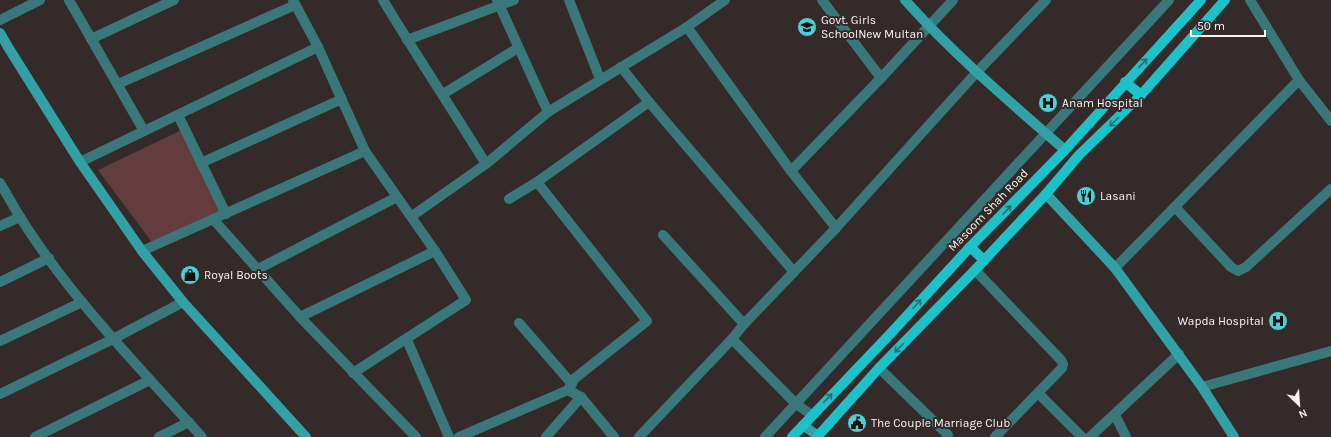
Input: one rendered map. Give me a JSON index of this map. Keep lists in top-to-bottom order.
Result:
{
  "streets": {
    "main road": ["Masoom Shah Road"]
  },
  "places": {
    "school or university": ["Govt. Girls SchoolNew Multan"],
    "hospital": ["Anam Hospital", "Wapda Hospital"],
    "restaurant": ["Lasani"],
    "shop": ["Royal Boots"],
    "public building": ["The Couple Marriage Club"]
  },
  "scale_bar": "50 m",
  "north": "bottom right"
}
